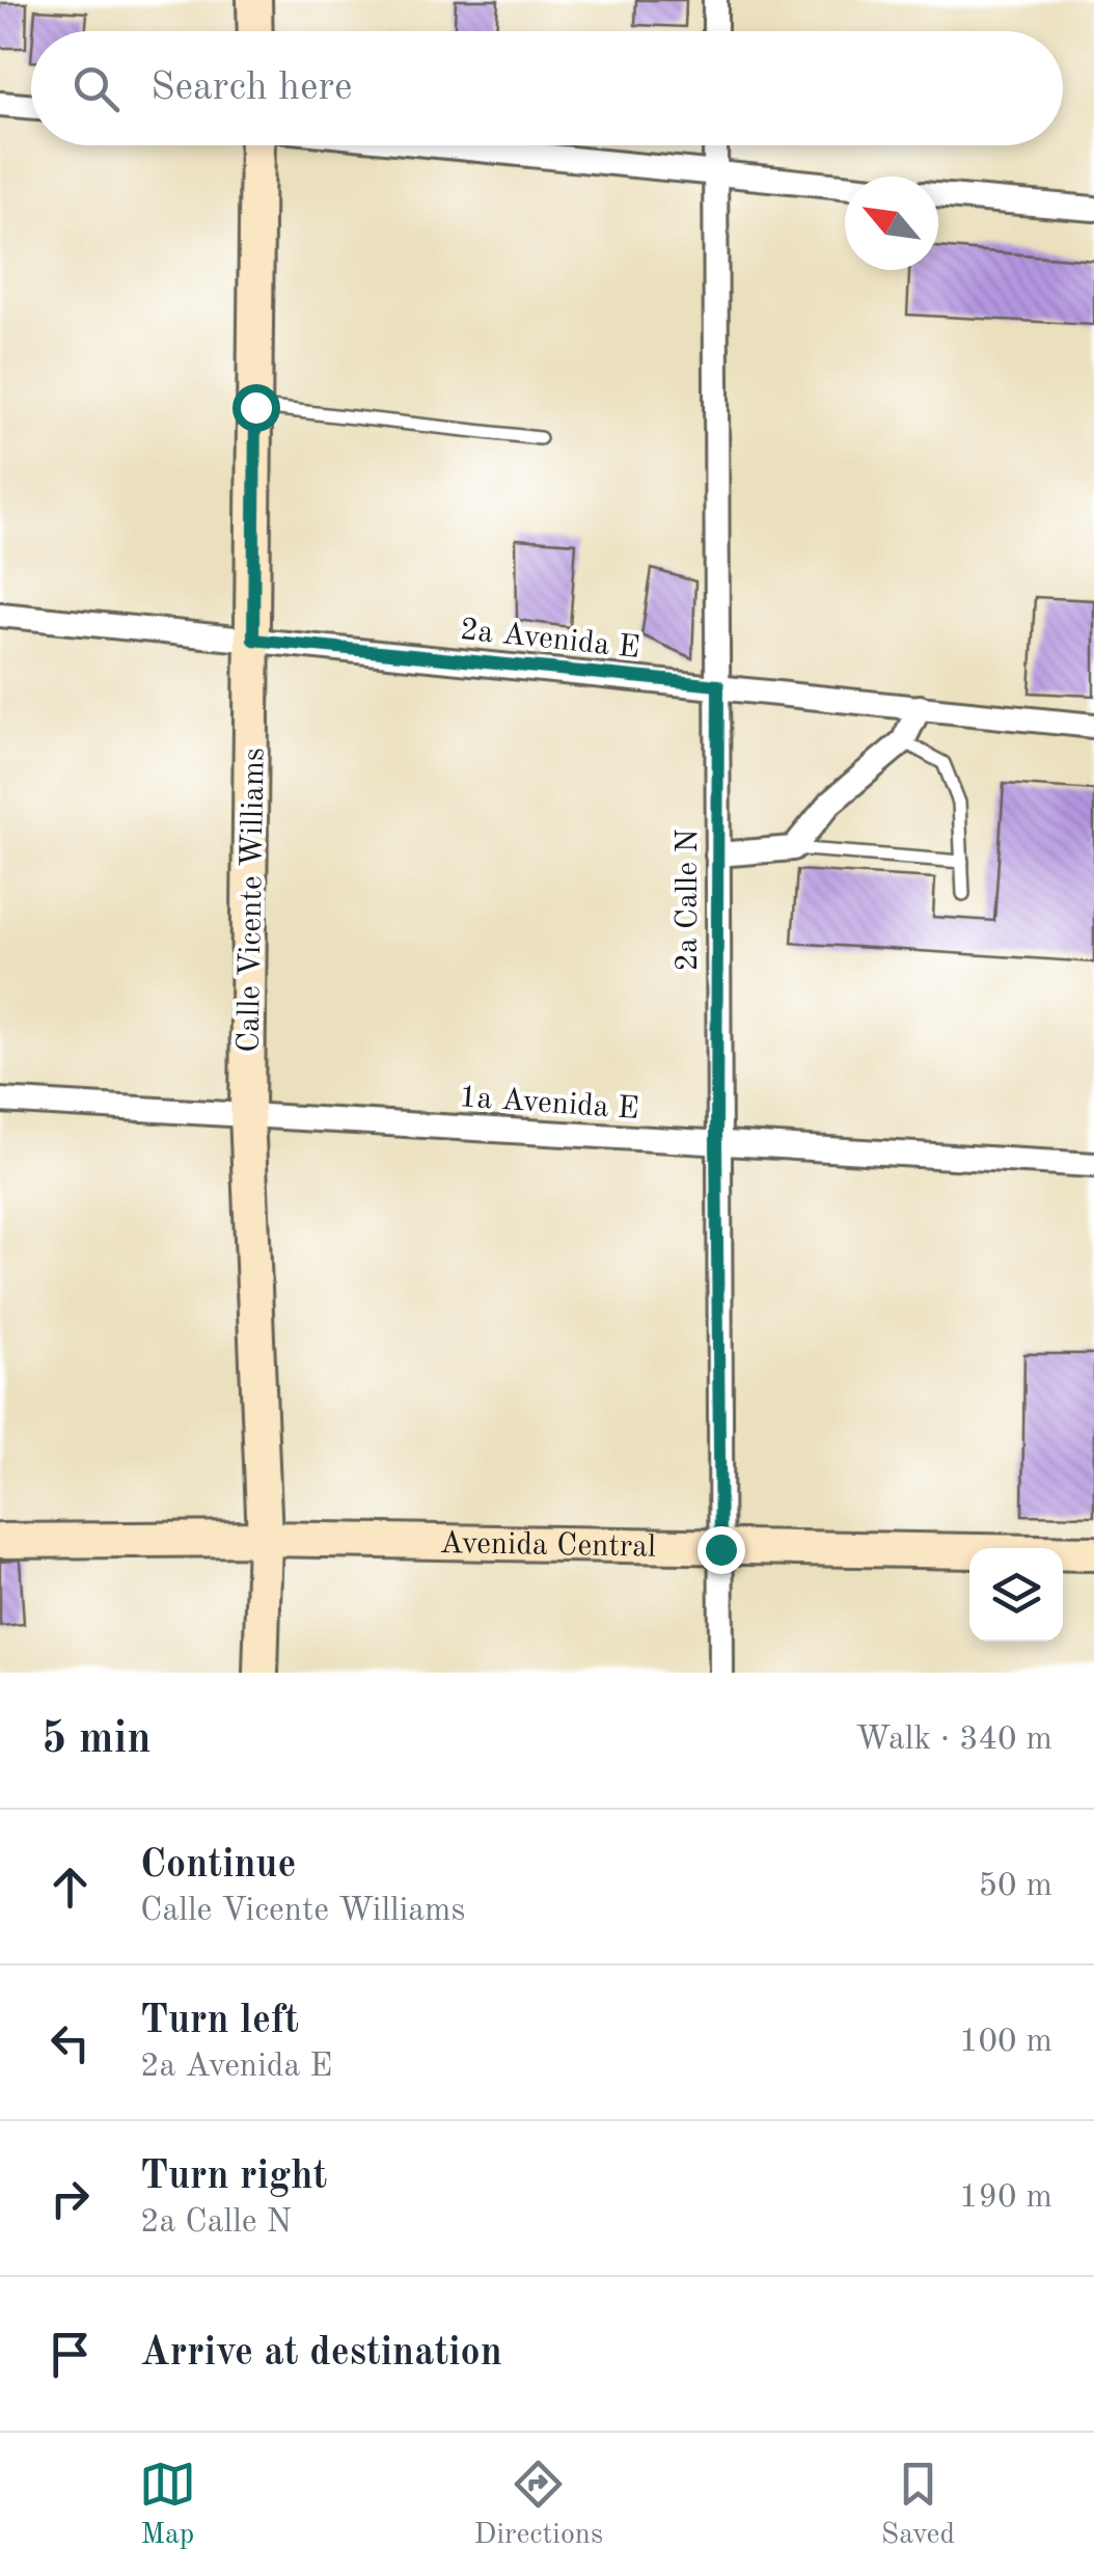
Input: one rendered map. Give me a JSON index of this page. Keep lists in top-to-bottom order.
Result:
{
  "streets": {
    "main road": ["Calle Vicente Williams", "Avenida Central"],
    "street": ["2a Avenida E", "2a Calle N", "1a Avenida E"]
  },
  "crossings": [
    ["2a Avenida E", "Calle Vicente Williams"],
    ["2a Avenida E", "2a Calle N"],
    ["Calle Vicente Williams", "1a Avenida E"],
    ["Calle Vicente Williams", "Avenida Central"],
    ["2a Calle N", "1a Avenida E"],
    ["2a Calle N", "Avenida Central"]
  ],
  "north": "top left",
  "page": {
    "search": "Search here",
    "heading": ["5 min", "Walk · 340 m"],
    "list": [
      ["Continue", "Calle Vicente Williams", "50 m"],
      ["Turn left", "2a Avenida E", "100 m"],
      ["Turn right", "2a Calle N", "190 m"],
      "Arrive at destination"
    ],
    "nav": ["Map", "Directions", "Saved"]
  }
}
